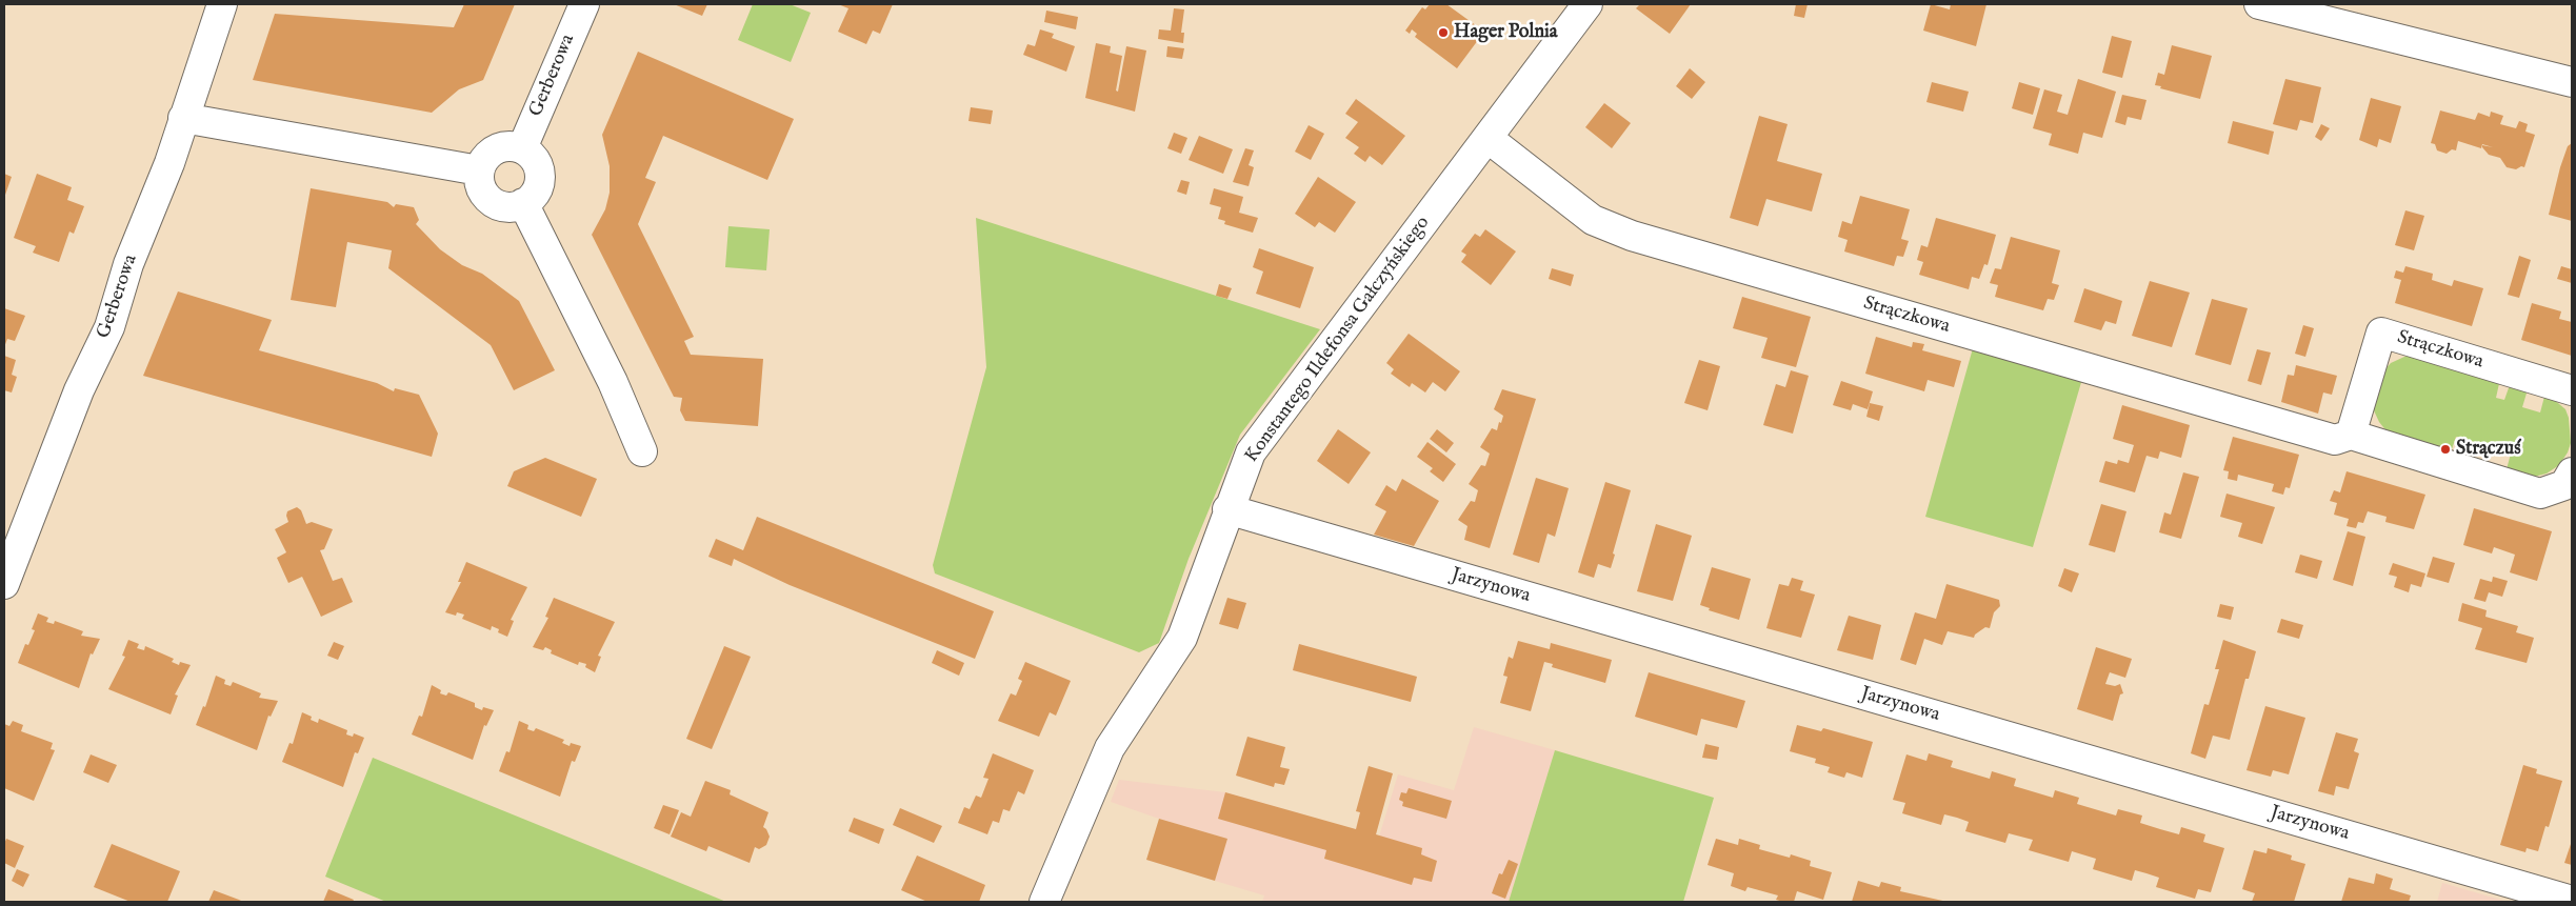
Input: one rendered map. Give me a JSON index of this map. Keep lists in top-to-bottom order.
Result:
{
  "streets": {
    "street": [
      "Gerberowa",
      "Strączkowa",
      "Konstantego Ildefonsa Gałczyńskiego",
      "Jarzynowa"
    ]
  },
  "crossings": [
    ["Strączkowa", "Konstantego Ildefonsa Gałczyńskiego"],
    ["Konstantego Ildefonsa Gałczyńskiego", "Jarzynowa"]
  ],
  "places": ["Hager Polnia", "Strączuś"]
}
